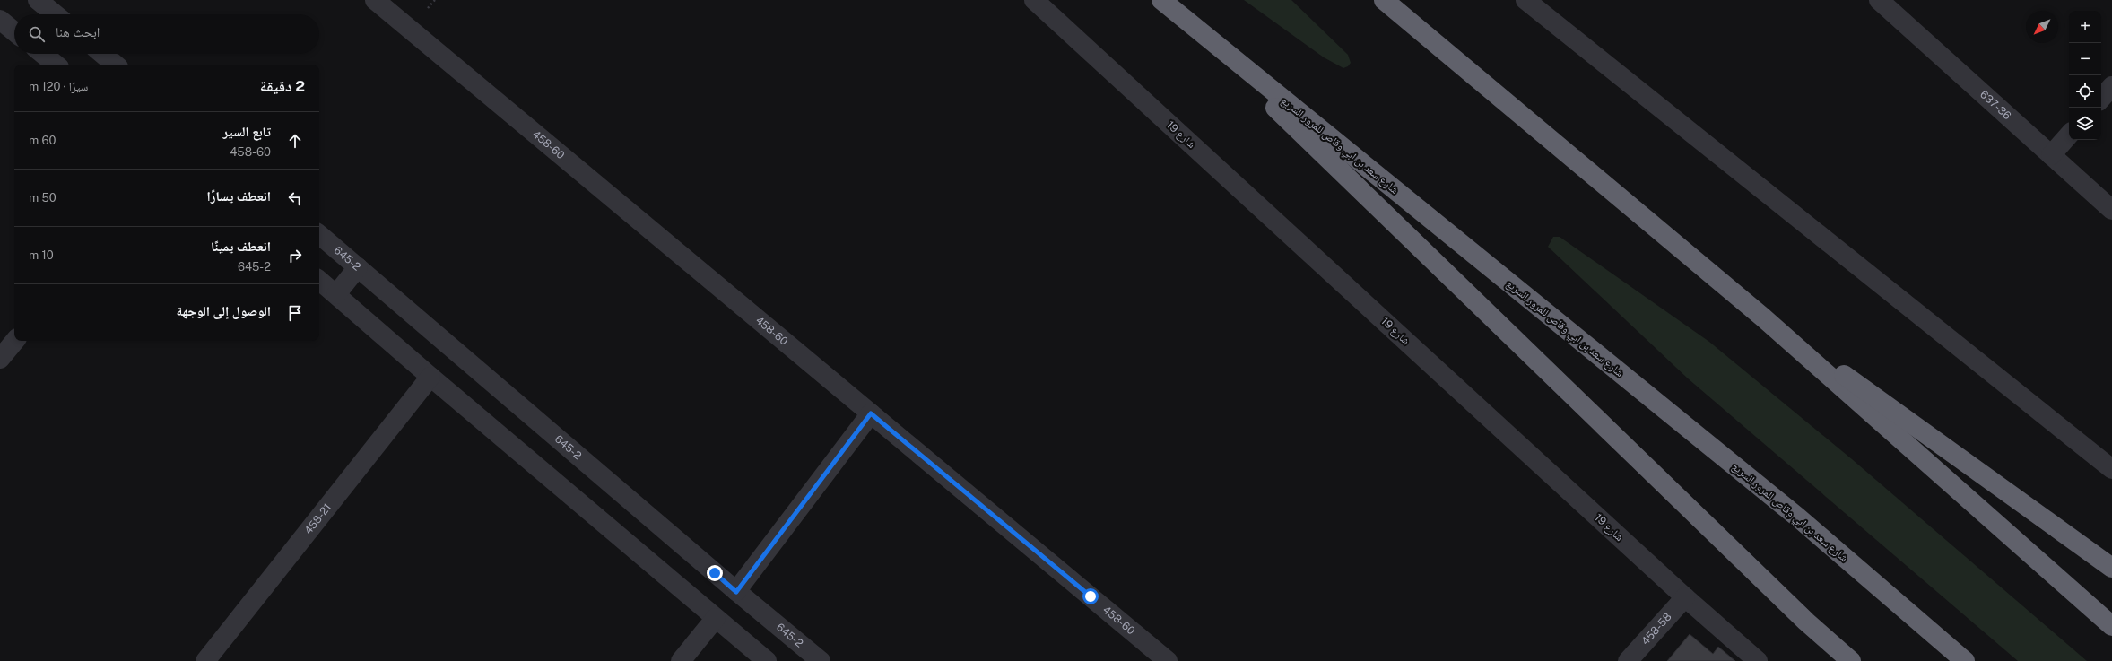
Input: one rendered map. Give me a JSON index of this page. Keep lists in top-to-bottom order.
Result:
{
  "streets": {
    "highway": ["شارع سعد بن ابي وقاص للمرور السريع"],
    "street": [
      "637-36",
      "شارع 19",
      "458-60",
      "645-2",
      "458-21",
      "458-58"
    ]
  },
  "crossings": [
    ["شارع 19", "458-58"]
  ],
  "north": "bottom left",
  "page": {
    "map_buttons": ["+", "−"],
    "search": "ابحث هنا",
    "heading": ["2 دقيقة", "سيرًا · 120 m"],
    "list": [
      ["تابع السير", "458-60", "60 m"],
      ["انعطف يسارًا", "50 m"],
      ["انعطف يمينًا", "645-2", "10 m"],
      "الوصول إلى الوجهة"
    ]
  }
}
